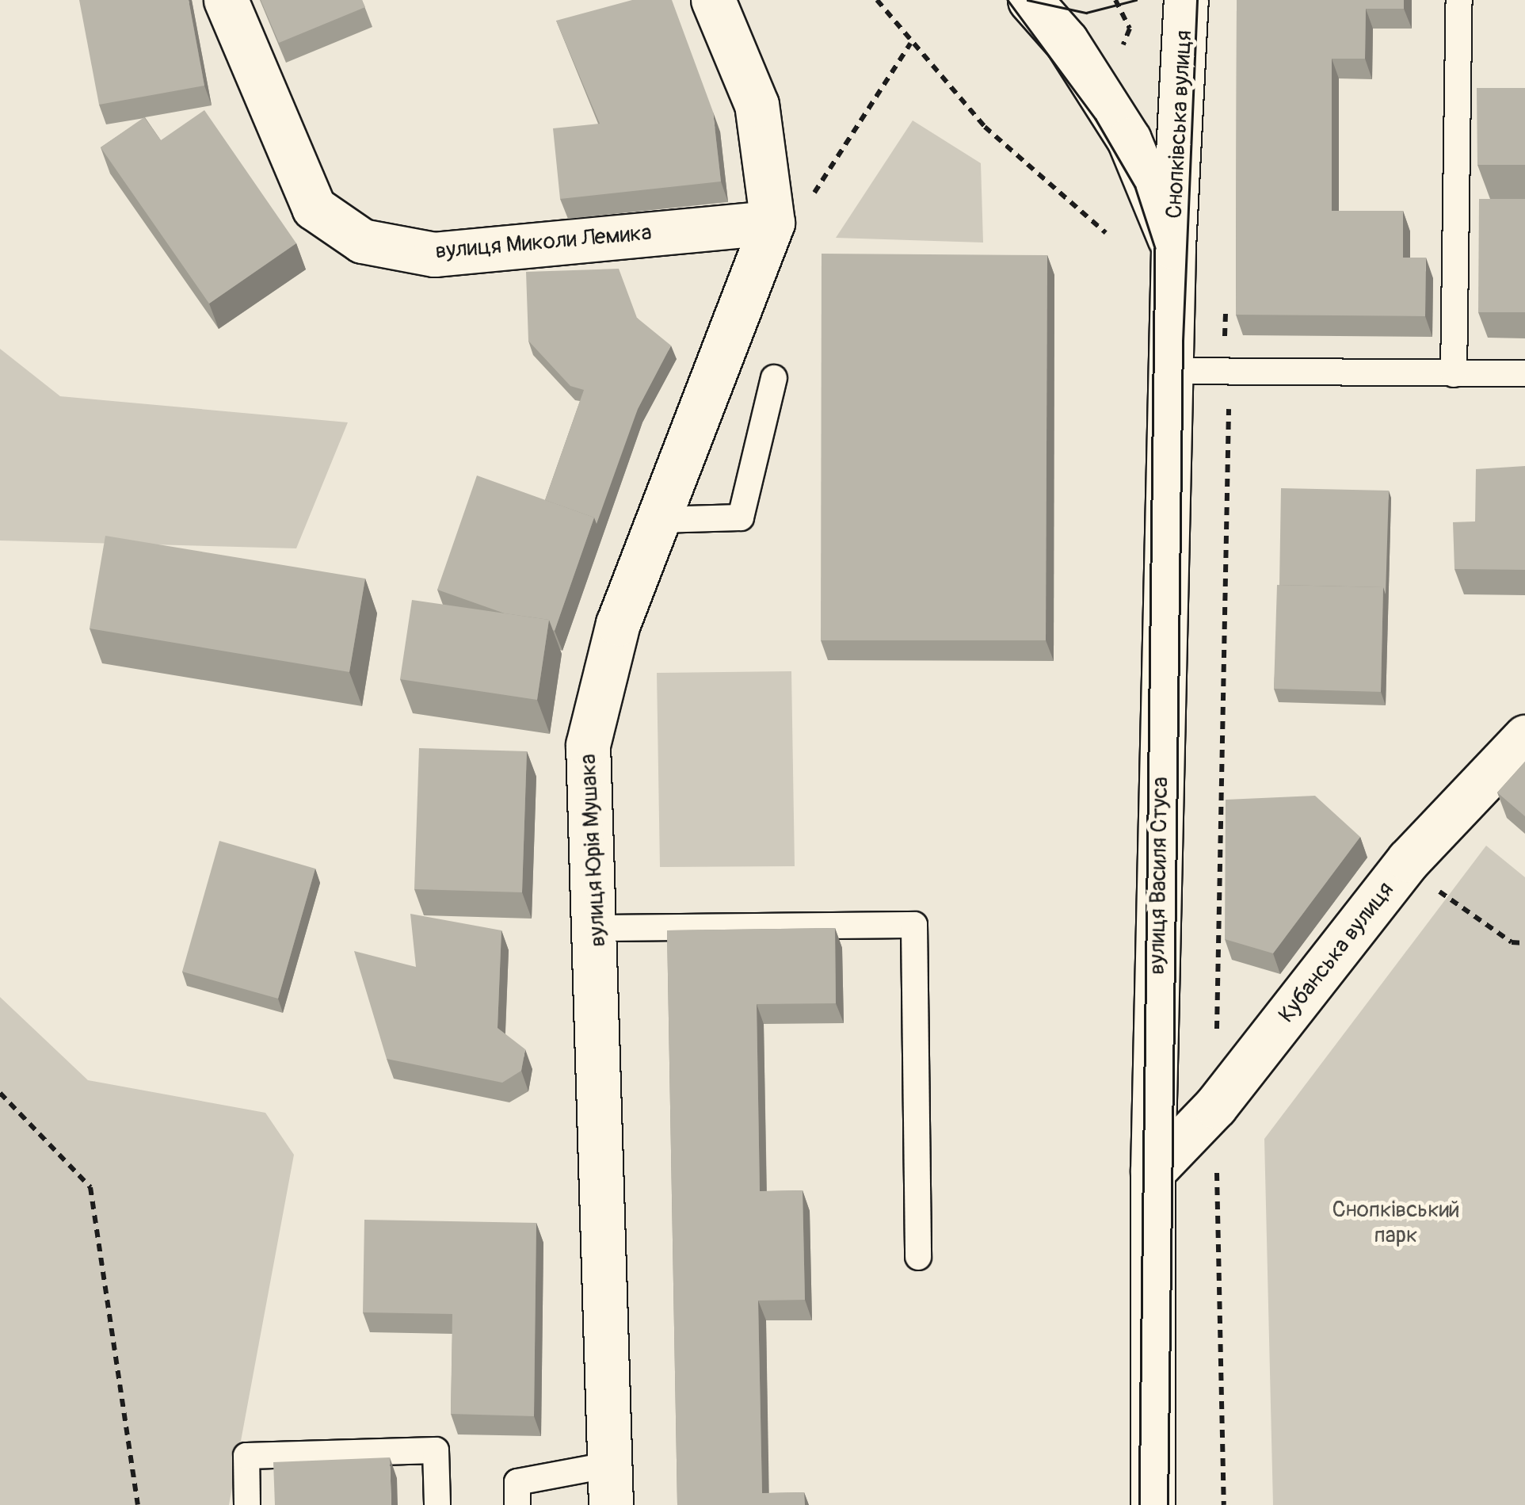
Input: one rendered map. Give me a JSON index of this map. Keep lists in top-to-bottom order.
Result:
{
  "streets": {
    "street": [
      "Снопківська вулиця",
      "вулиця Миколи Лемика",
      "вулиця Юрія Мушака",
      "вулиця Василя Стуса",
      "Кубанська вулиця"
    ]
  },
  "crossings": [
    ["Снопківська вулиця", "вулиця Василя Стуса"],
    ["вулиця Миколи Лемика", "вулиця Юрія Мушака"],
    ["вулиця Василя Стуса", "Кубанська вулиця"]
  ],
  "parks": ["Снопківський парк"]
}
